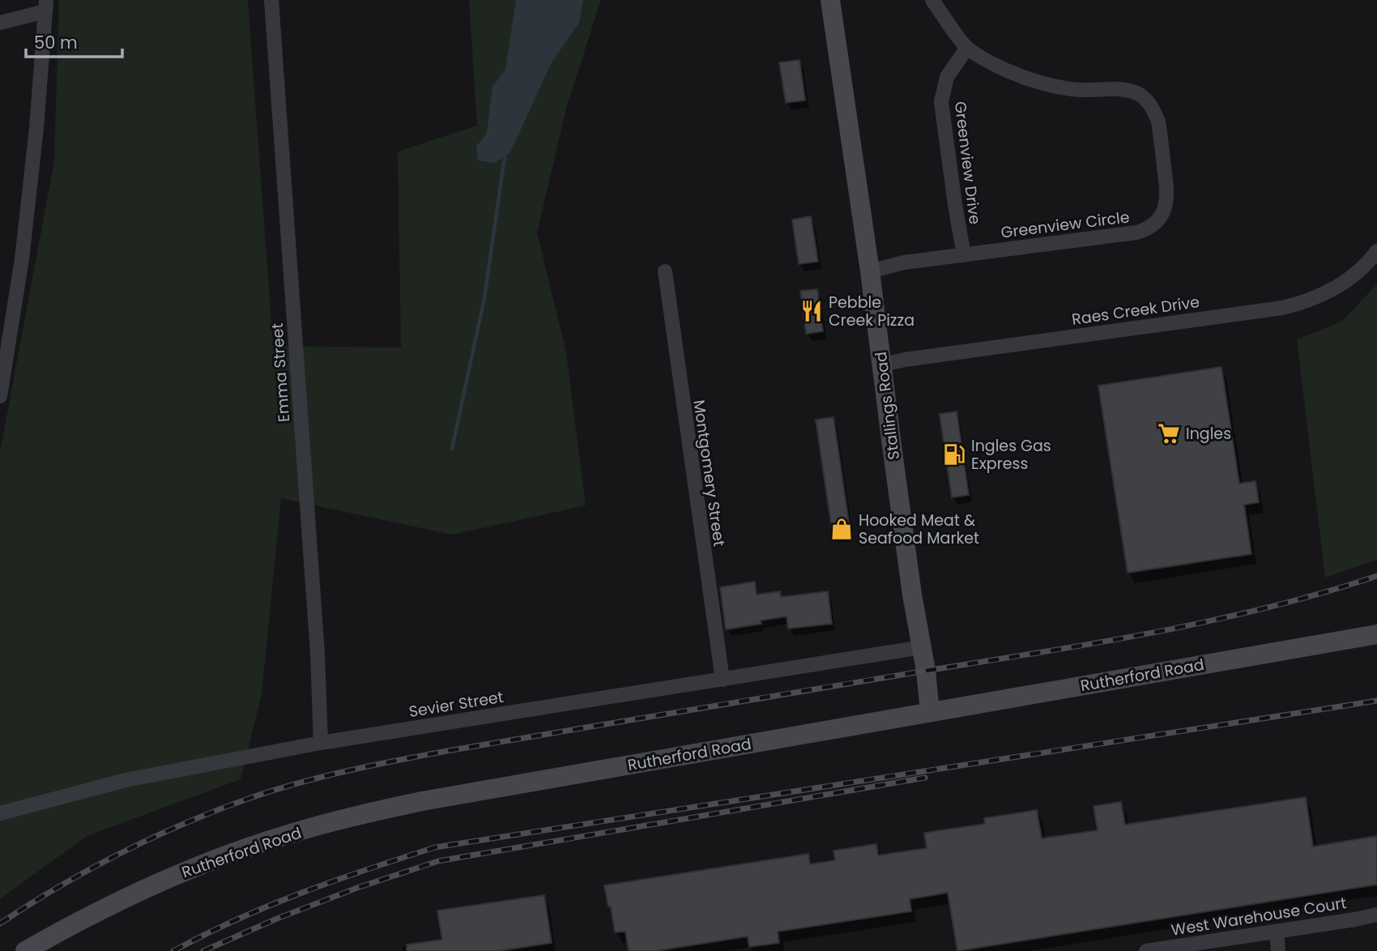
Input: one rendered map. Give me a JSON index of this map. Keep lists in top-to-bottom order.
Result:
{
  "streets": {
    "street": [
      "Greenview Drive",
      "Greenview Circle",
      "Raes Creek Drive",
      "Emma Street",
      "Stallings Road",
      "Montgomery Street",
      "Rutherford Road",
      "Sevier Street",
      "West Warehouse Court"
    ]
  },
  "crossings": [
    ["Greenview Drive", "Greenview Circle"],
    ["Greenview Circle", "Stallings Road"],
    ["Raes Creek Drive", "Stallings Road"],
    ["Emma Street", "Sevier Street"],
    ["Stallings Road", "Rutherford Road"],
    ["Stallings Road", "Sevier Street"],
    ["Montgomery Street", "Sevier Street"]
  ],
  "places": {
    "restaurant": ["Pebble Creek Pizza"],
    "supermarket": ["Ingles"],
    "fuel station": ["Ingles Gas Express"],
    "shop": ["Hooked Meat & Seafood Market"]
  },
  "scale_bar": "50 m"
}
